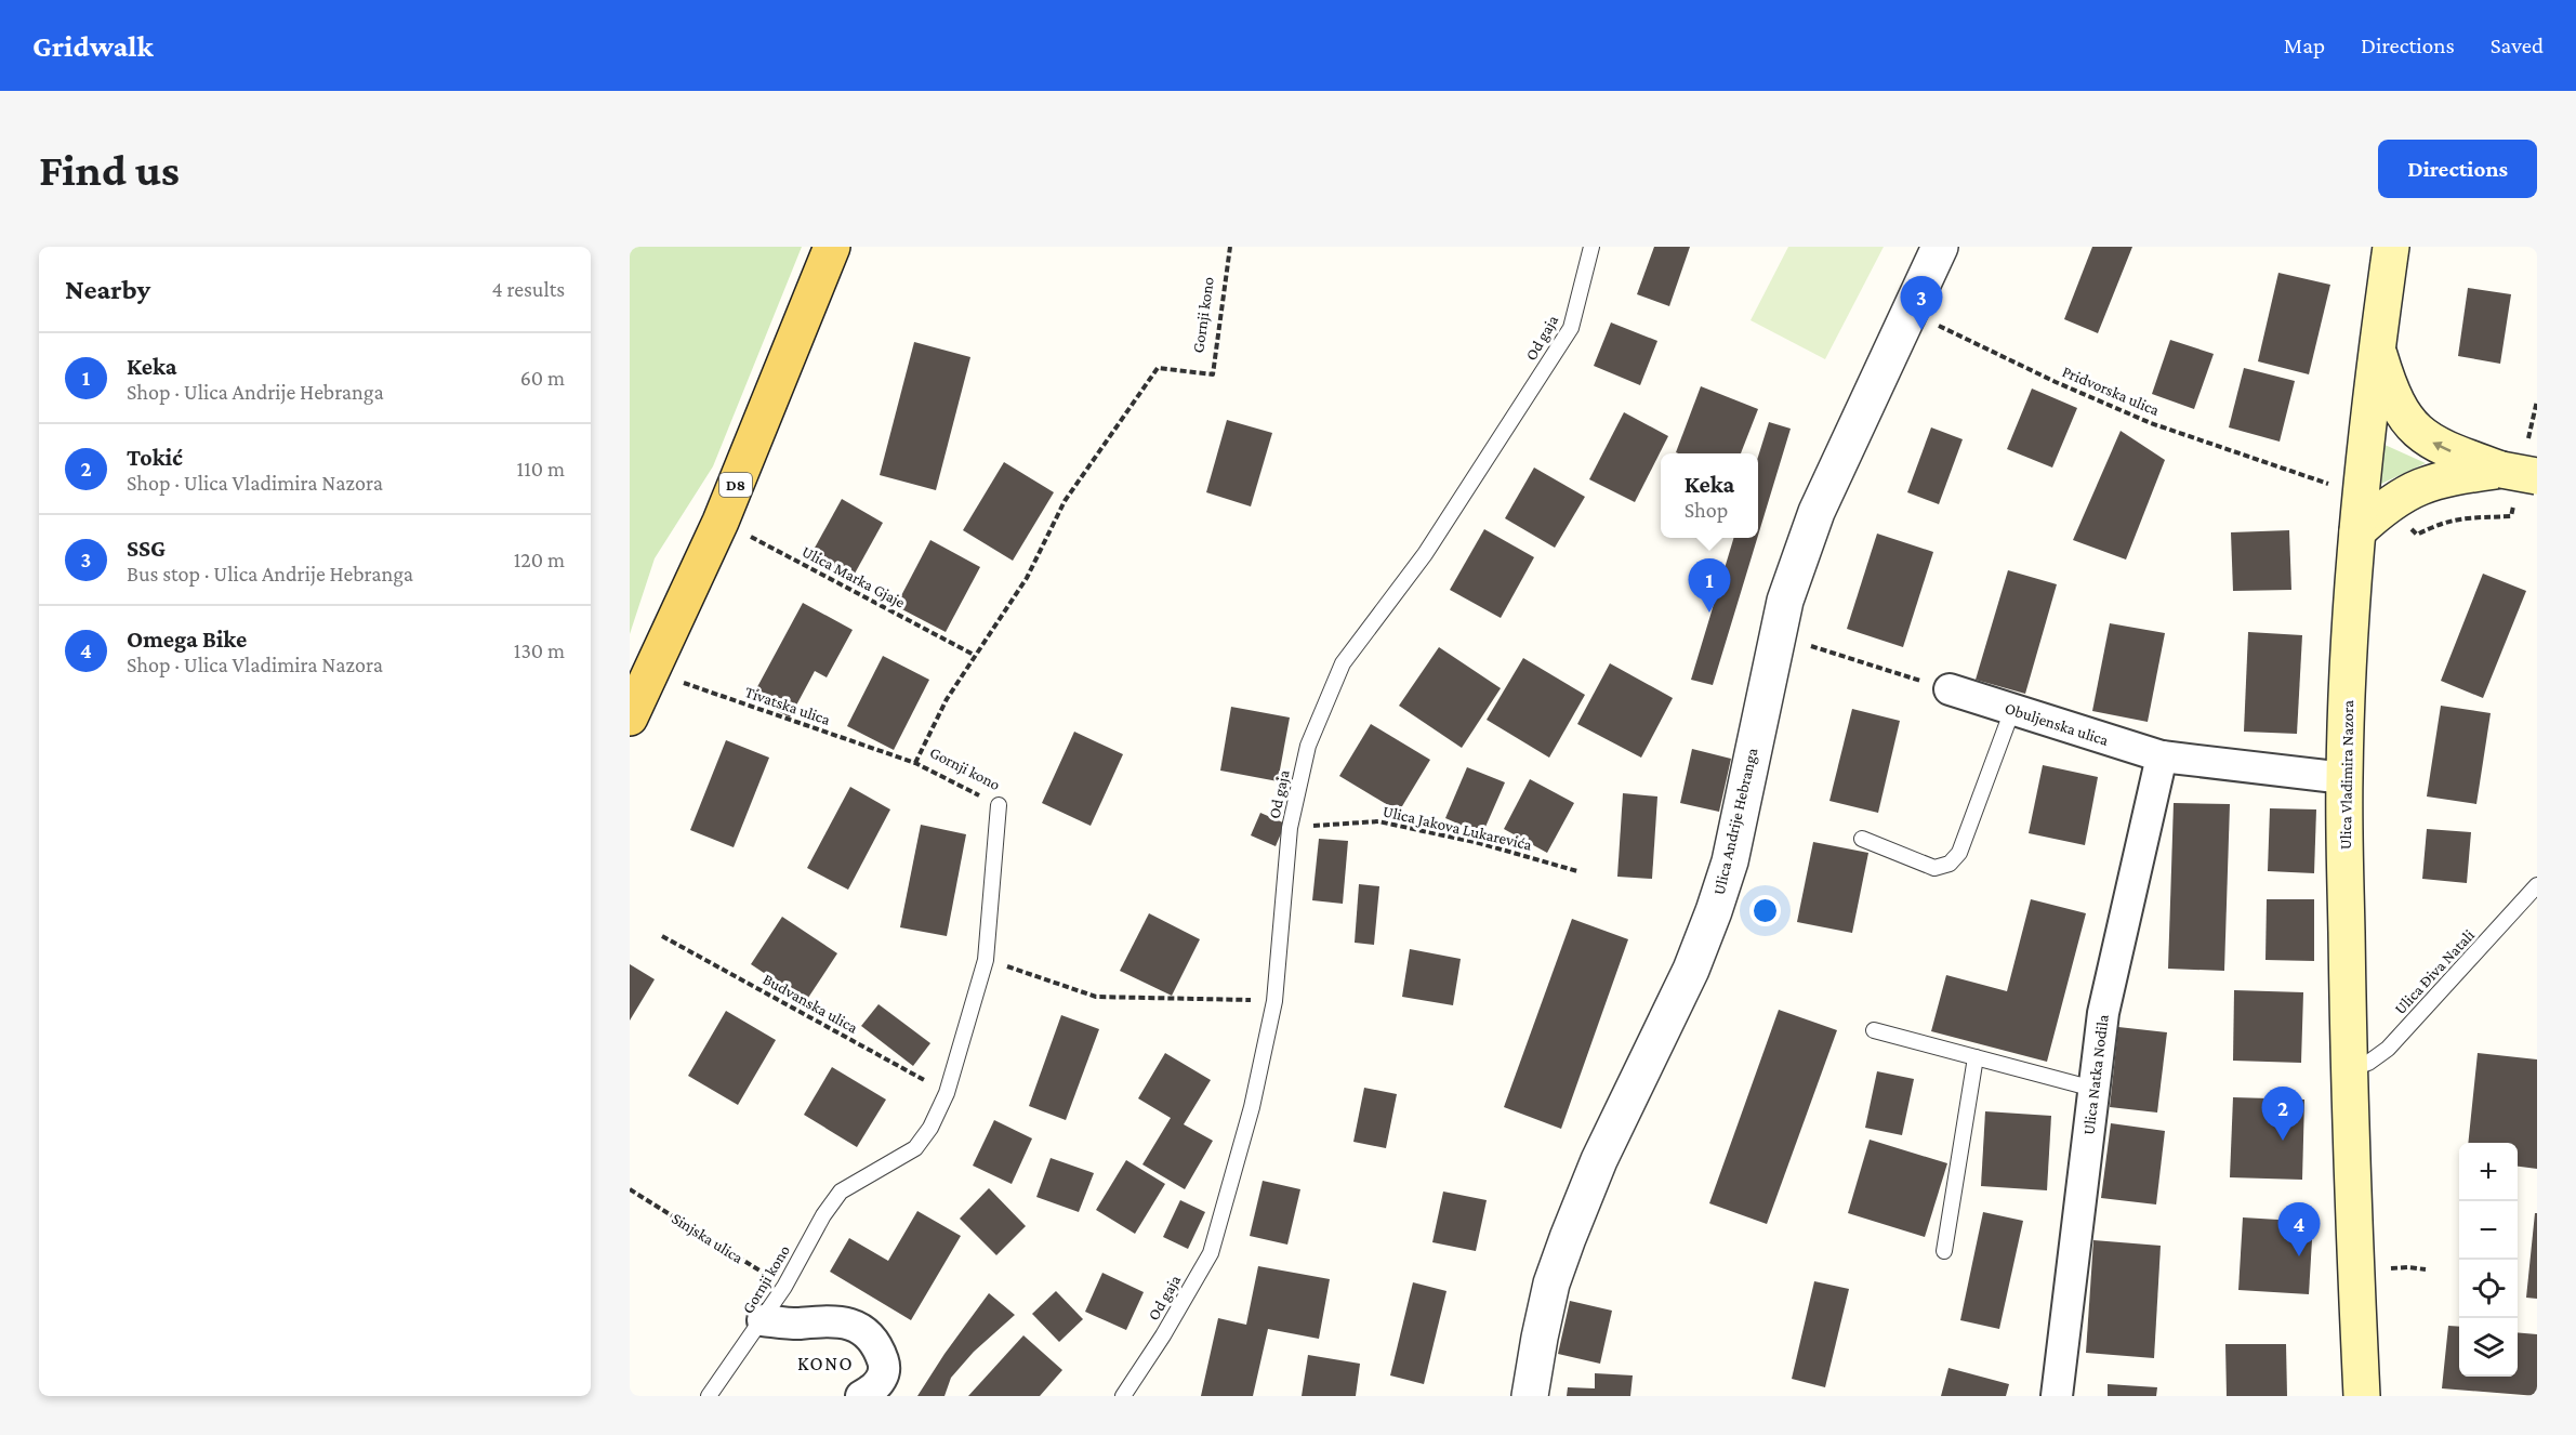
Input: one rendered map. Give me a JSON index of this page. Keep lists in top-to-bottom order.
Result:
{
  "streets": {
    "main road": ["D8", "Ulica Vladimira Nazora"],
    "street": ["Obuljenska ulica", "Ulica Andrije Hebranga", "Ulica Natka Nodila"],
    "lane": ["Gornji kono", "Od gaja", "Ulica Điva Natali"],
    "path": [
      "Pridvorska ulica",
      "Ulica Marka Gjaje",
      "Tivatska ulica",
      "Ulica Jakova Lukarevića",
      "Budvanska ulica",
      "Sinjska ulica"
    ]
  },
  "crossings": [
    ["Gornji kono", "Ulica Marka Gjaje"],
    ["Gornji kono", "Tivatska ulica"],
    ["Gornji kono", "Budvanska ulica"],
    ["Gornji kono", "Sinjska ulica"],
    ["Od gaja", "Ulica Jakova Lukarevića"],
    ["Pridvorska ulica", "Ulica Andrije Hebranga"],
    ["D8", "Ulica Marka Gjaje"],
    ["D8", "Tivatska ulica"],
    ["Obuljenska ulica", "Ulica Vladimira Nazora"],
    ["Obuljenska ulica", "Ulica Natka Nodila"],
    ["Ulica Vladimira Nazora", "Ulica Điva Natali"]
  ],
  "districts": ["KONO"],
  "page": {
    "header": "Gridwalk",
    "nav": ["Map", "Directions", "Saved"],
    "buttons": "Directions",
    "title": "Find us",
    "heading": ["Nearby", "4 results"],
    "pins": [
      "3",
      "1",
      "2",
      "4"
    ],
    "list": [
      {
        "mark": "1",
        "name": "Keka",
        "note": "Shop · Ulica Andrije Hebranga",
        "value": "60 m"
      },
      {
        "mark": "2",
        "name": "Tokić",
        "note": "Shop · Ulica Vladimira Nazora",
        "value": "110 m"
      },
      {
        "mark": "3",
        "name": "SSG",
        "note": "Bus stop · Ulica Andrije Hebranga",
        "value": "120 m"
      },
      {
        "mark": "4",
        "name": "Omega Bike",
        "note": "Shop · Ulica Vladimira Nazora",
        "value": "130 m"
      }
    ],
    "popup": ["Keka", "Shop"],
    "map_buttons": ["+", "−"]
  }
}
